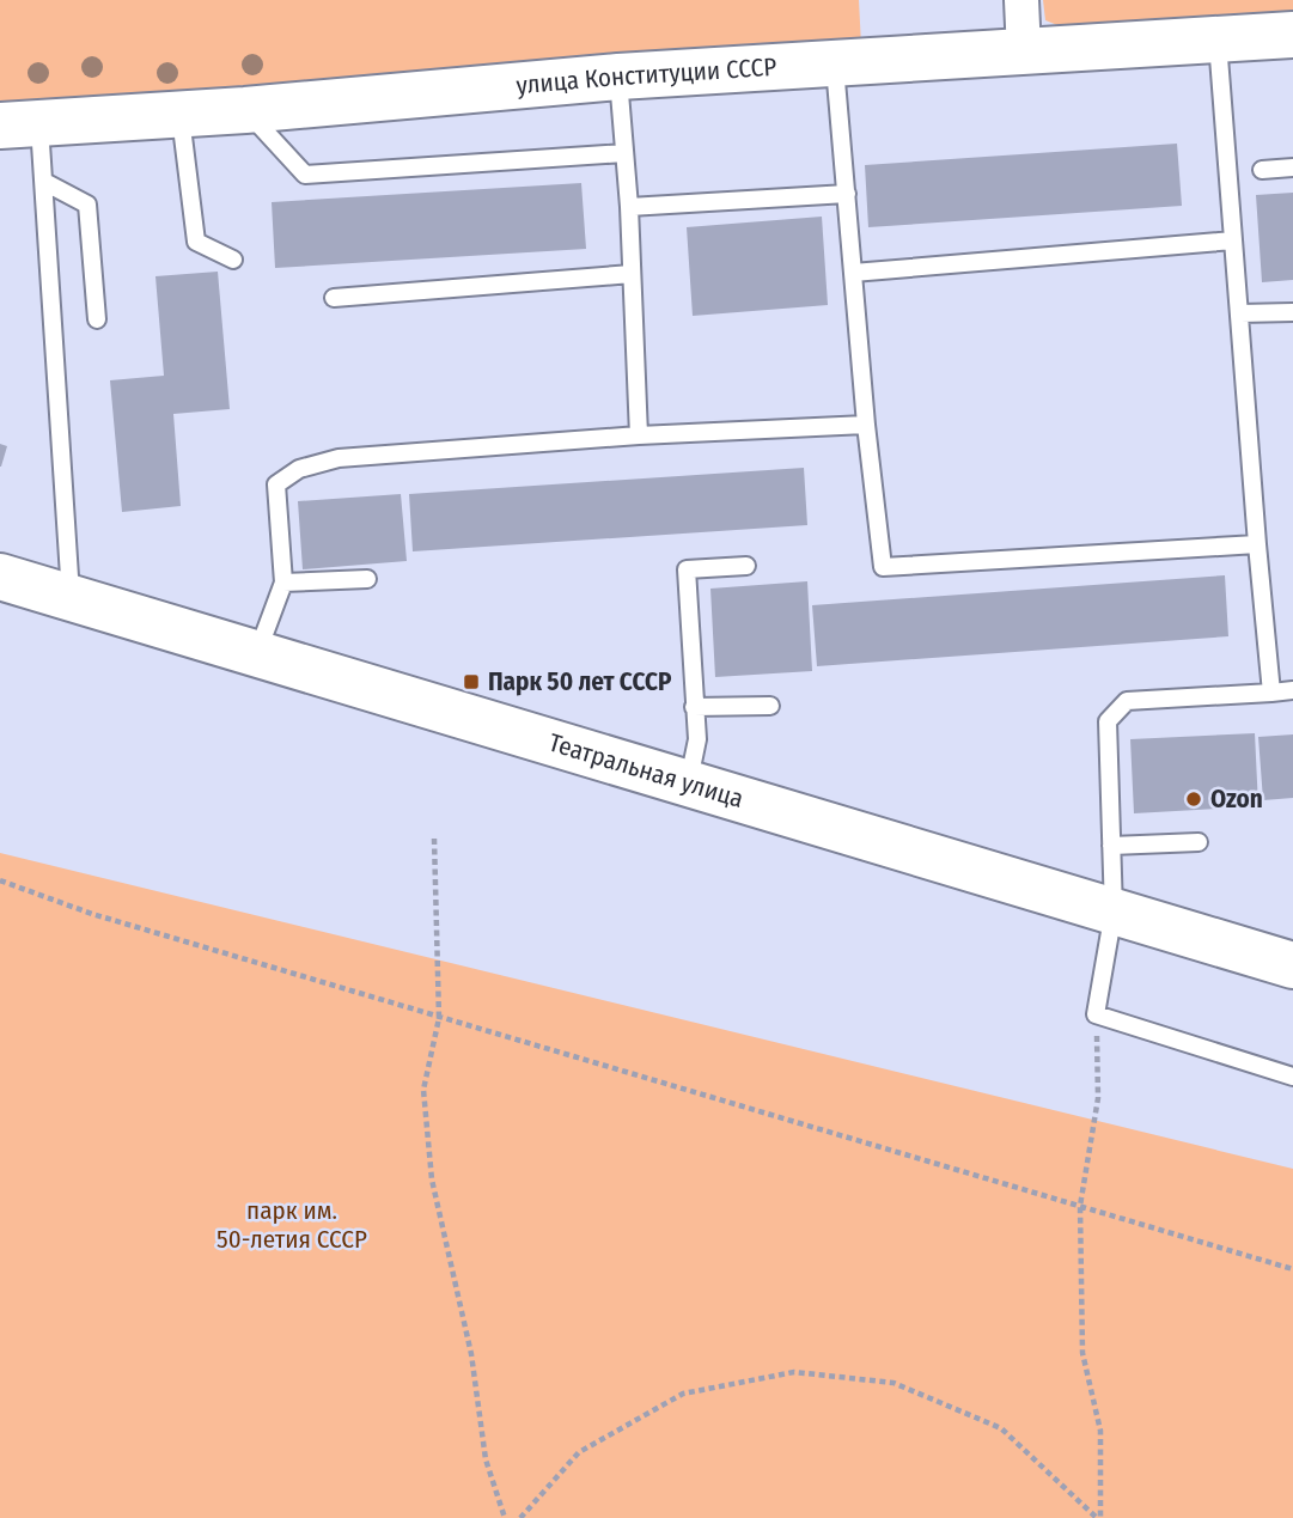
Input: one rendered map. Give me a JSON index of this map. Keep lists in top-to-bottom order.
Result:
{
  "streets": {
    "main road": ["улица Конституции СССР", "Театральная улица"]
  },
  "parks": ["парк им. 50-летия СССР"],
  "places": {
    "transit": ["Парк 50 лет СССР"],
    "other": ["Ozon"]
  }
}
